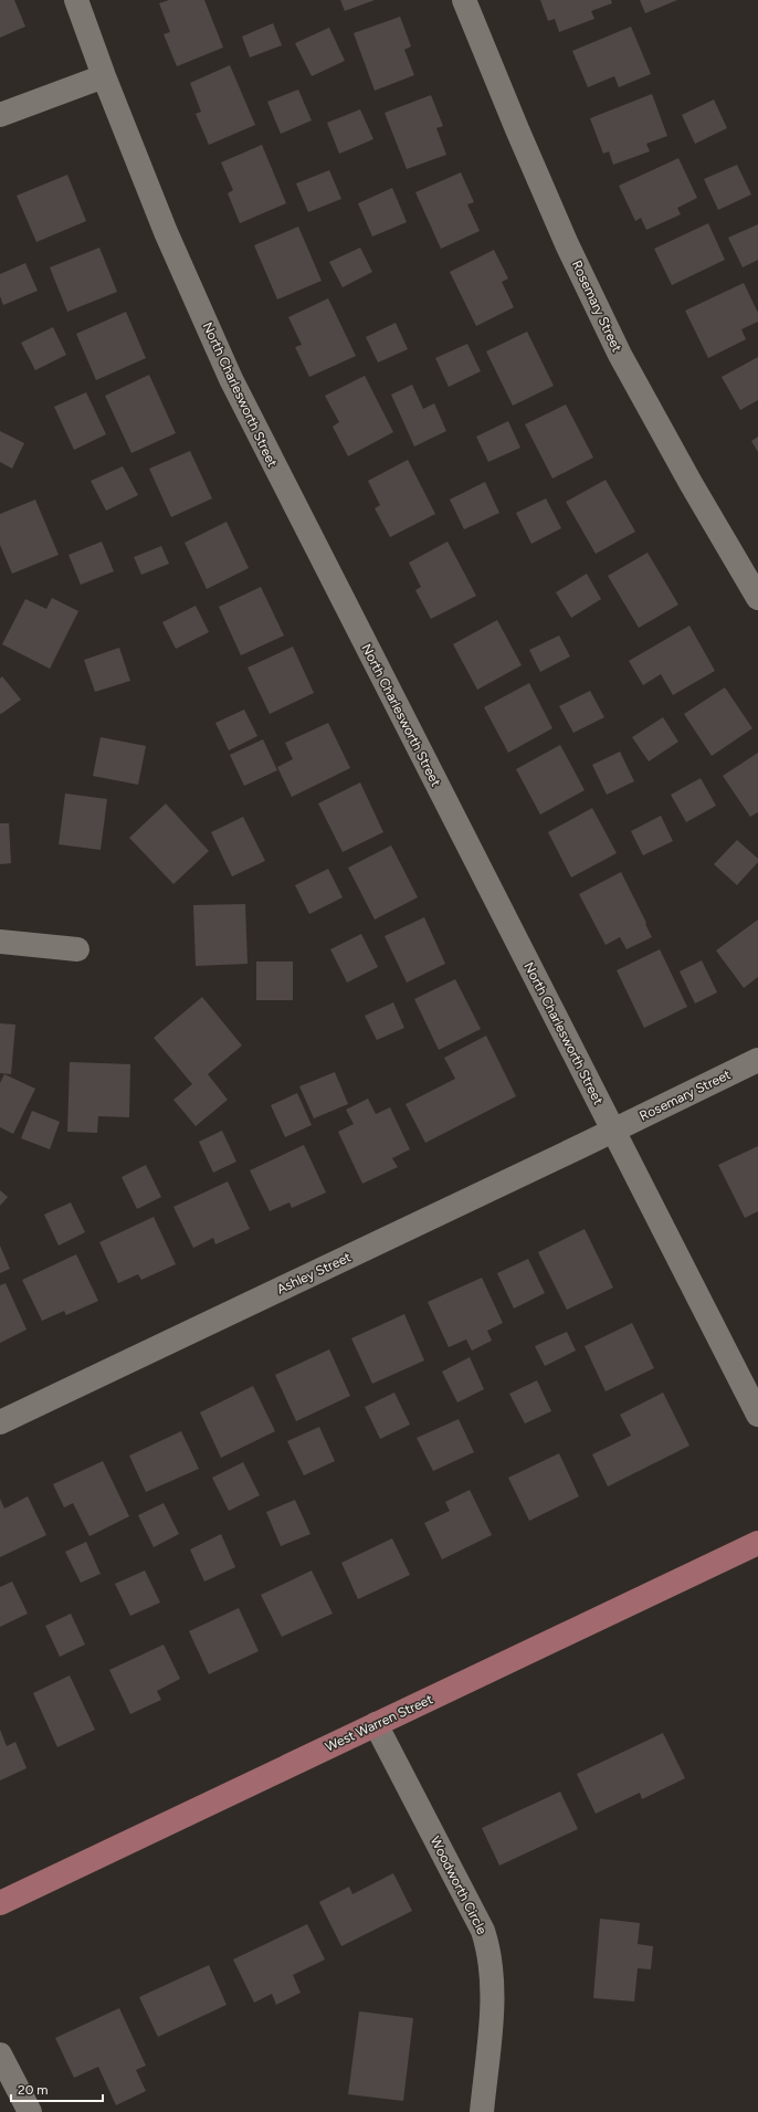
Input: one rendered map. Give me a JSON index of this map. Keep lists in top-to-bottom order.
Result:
{
  "streets": {
    "main road": ["West Warren Street"],
    "street": [
      "Rosemary Street",
      "North Charlesworth Street",
      "Ashley Street",
      "Woodworth Circle"
    ]
  },
  "crossings": [
    ["Rosemary Street", "North Charlesworth Street"],
    ["Rosemary Street", "Ashley Street"],
    ["North Charlesworth Street", "Ashley Street"],
    ["West Warren Street", "Woodworth Circle"]
  ],
  "scale_bar": "20 m"
}
